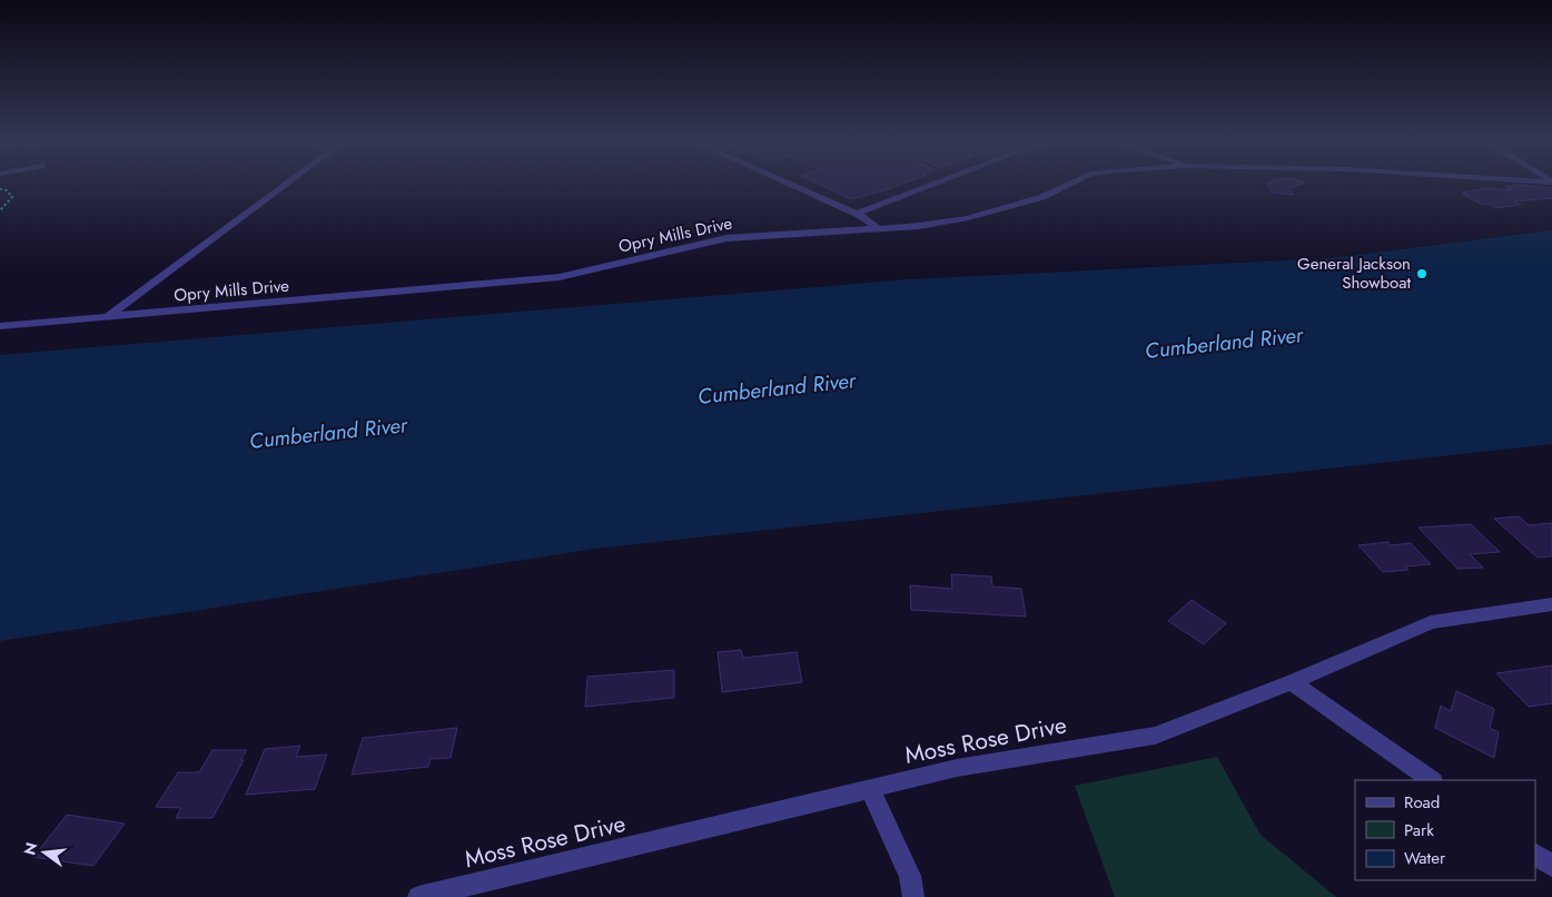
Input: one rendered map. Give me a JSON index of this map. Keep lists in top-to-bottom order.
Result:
{
  "streets": {
    "street": ["Opry Mills Drive", "Moss Rose Drive"]
  },
  "water": ["Cumberland River"],
  "places": ["General Jackson Showboat"],
  "legend": ["Road", "Park", "Water"],
  "north": "left"
}
